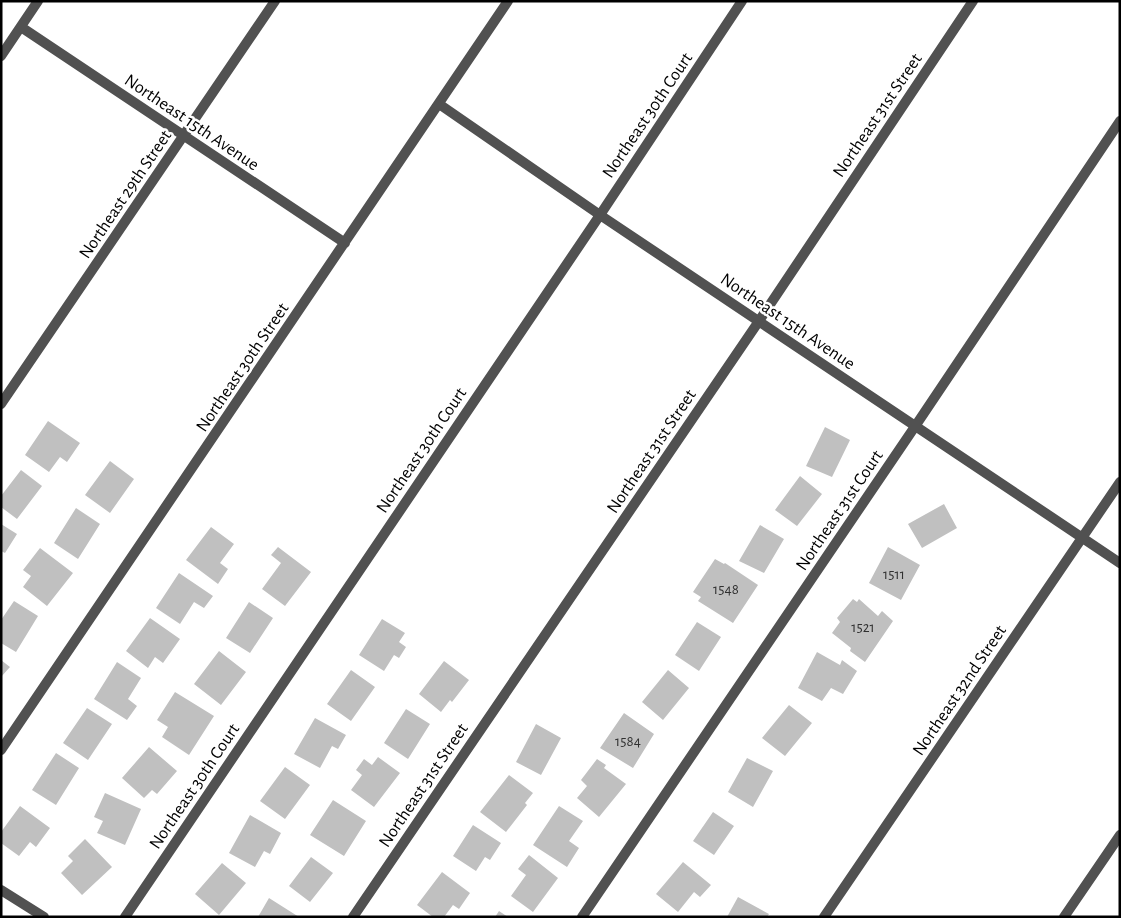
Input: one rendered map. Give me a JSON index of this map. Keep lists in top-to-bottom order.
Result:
{
  "streets": {
    "street": [
      "Northeast 30th Court",
      "Northeast 31st Street",
      "Northeast 15th Avenue",
      "Northeast 29th Street",
      "Northeast 30th Street",
      "Northeast 31st Court",
      "Northeast 32nd Street"
    ]
  },
  "crossings": [
    ["Northeast 30th Court", "Northeast 15th Avenue"],
    ["Northeast 31st Street", "Northeast 15th Avenue"],
    ["Northeast 15th Avenue", "Northeast 29th Street"],
    ["Northeast 15th Avenue", "Northeast 30th Street"],
    ["Northeast 15th Avenue", "Northeast 31st Court"],
    ["Northeast 15th Avenue", "Northeast 32nd Street"]
  ],
  "house_numbers": [
    "1511",
    "1548",
    "1521",
    "1584"
  ]
}
